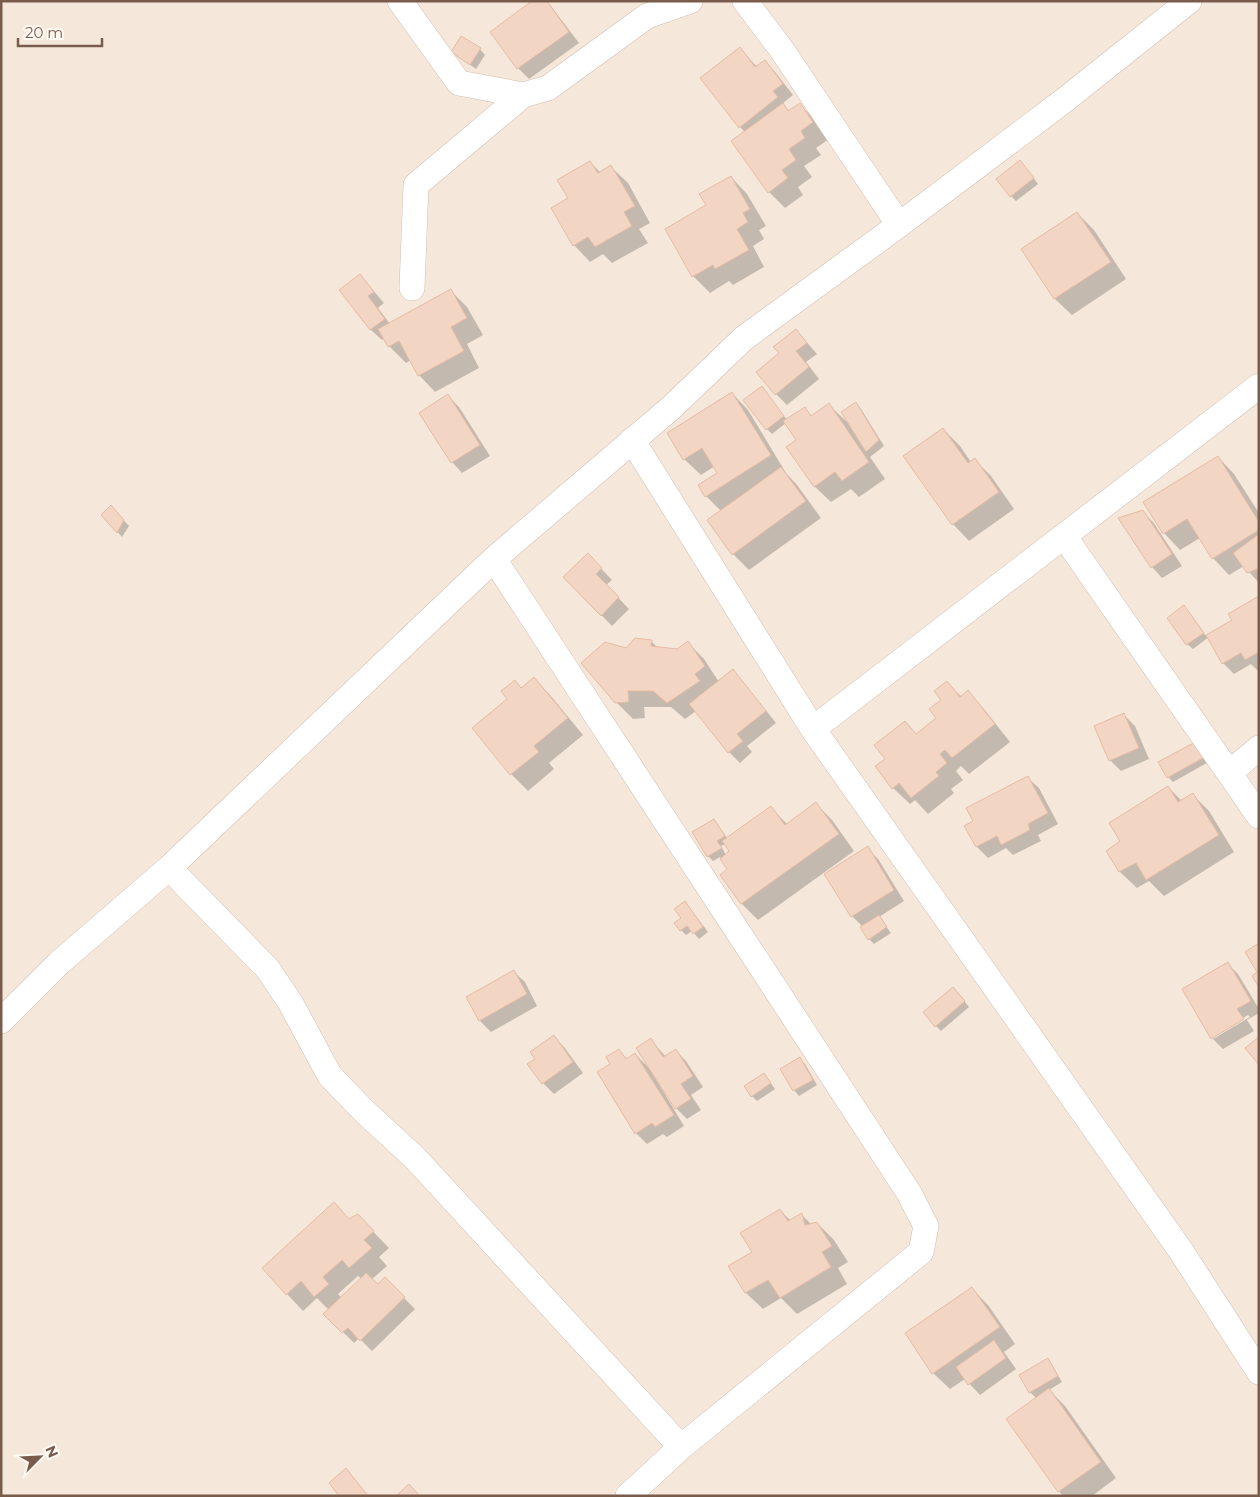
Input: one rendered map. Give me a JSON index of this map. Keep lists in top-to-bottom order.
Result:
{
  "scale_bar": "20 m",
  "north": "top right"
}
